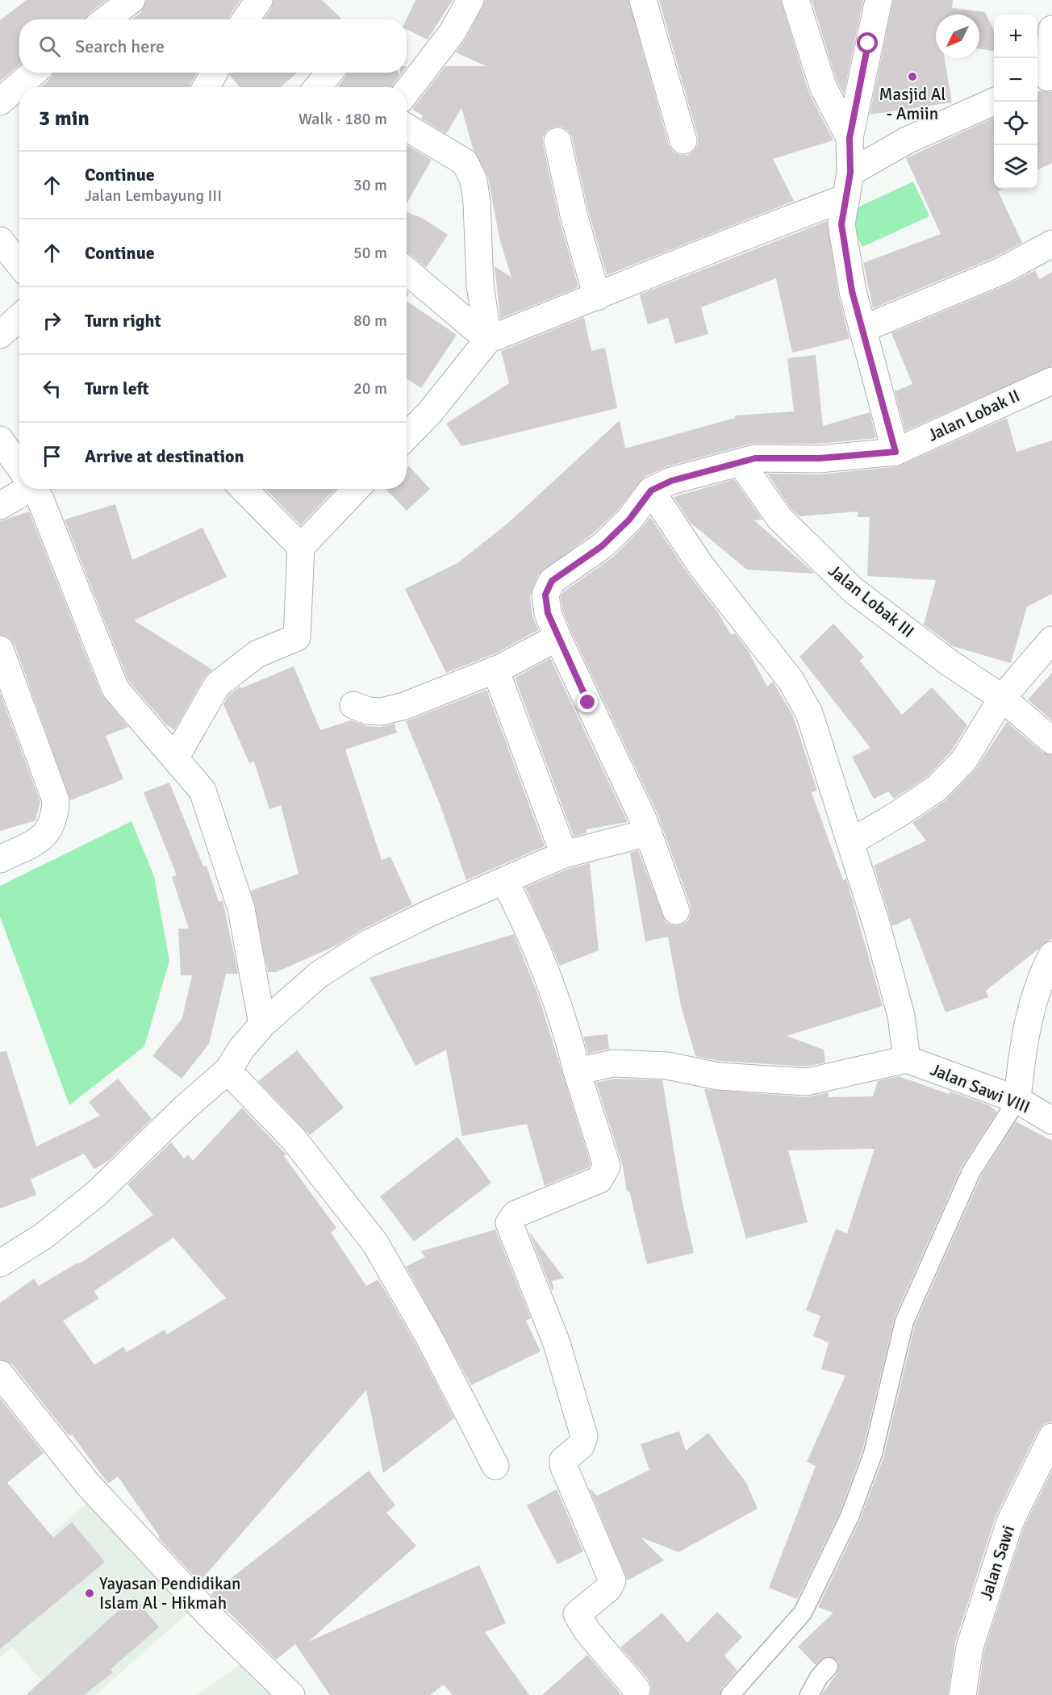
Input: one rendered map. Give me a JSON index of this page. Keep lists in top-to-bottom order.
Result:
{
  "streets": {
    "street": [
      "Jalan Lobak II",
      "Jalan Lobak III",
      "Jalan Sawi VIII",
      "Jalan Sawi"
    ]
  },
  "crossings": [
    ["Jalan Lobak II", "Jalan Lobak III"]
  ],
  "places": ["Masjid Al - Amiin", "Yayasan Pendidikan Islam Al - Hikmah"],
  "north": "bottom left",
  "page": {
    "map_buttons": ["+", "−"],
    "search": "Search here",
    "heading": ["3 min", "Walk · 180 m"],
    "list": [
      ["Continue", "Jalan Lembayung III", "30 m"],
      ["Continue", "50 m"],
      ["Turn right", "80 m"],
      ["Turn left", "20 m"],
      "Arrive at destination"
    ]
  }
}
